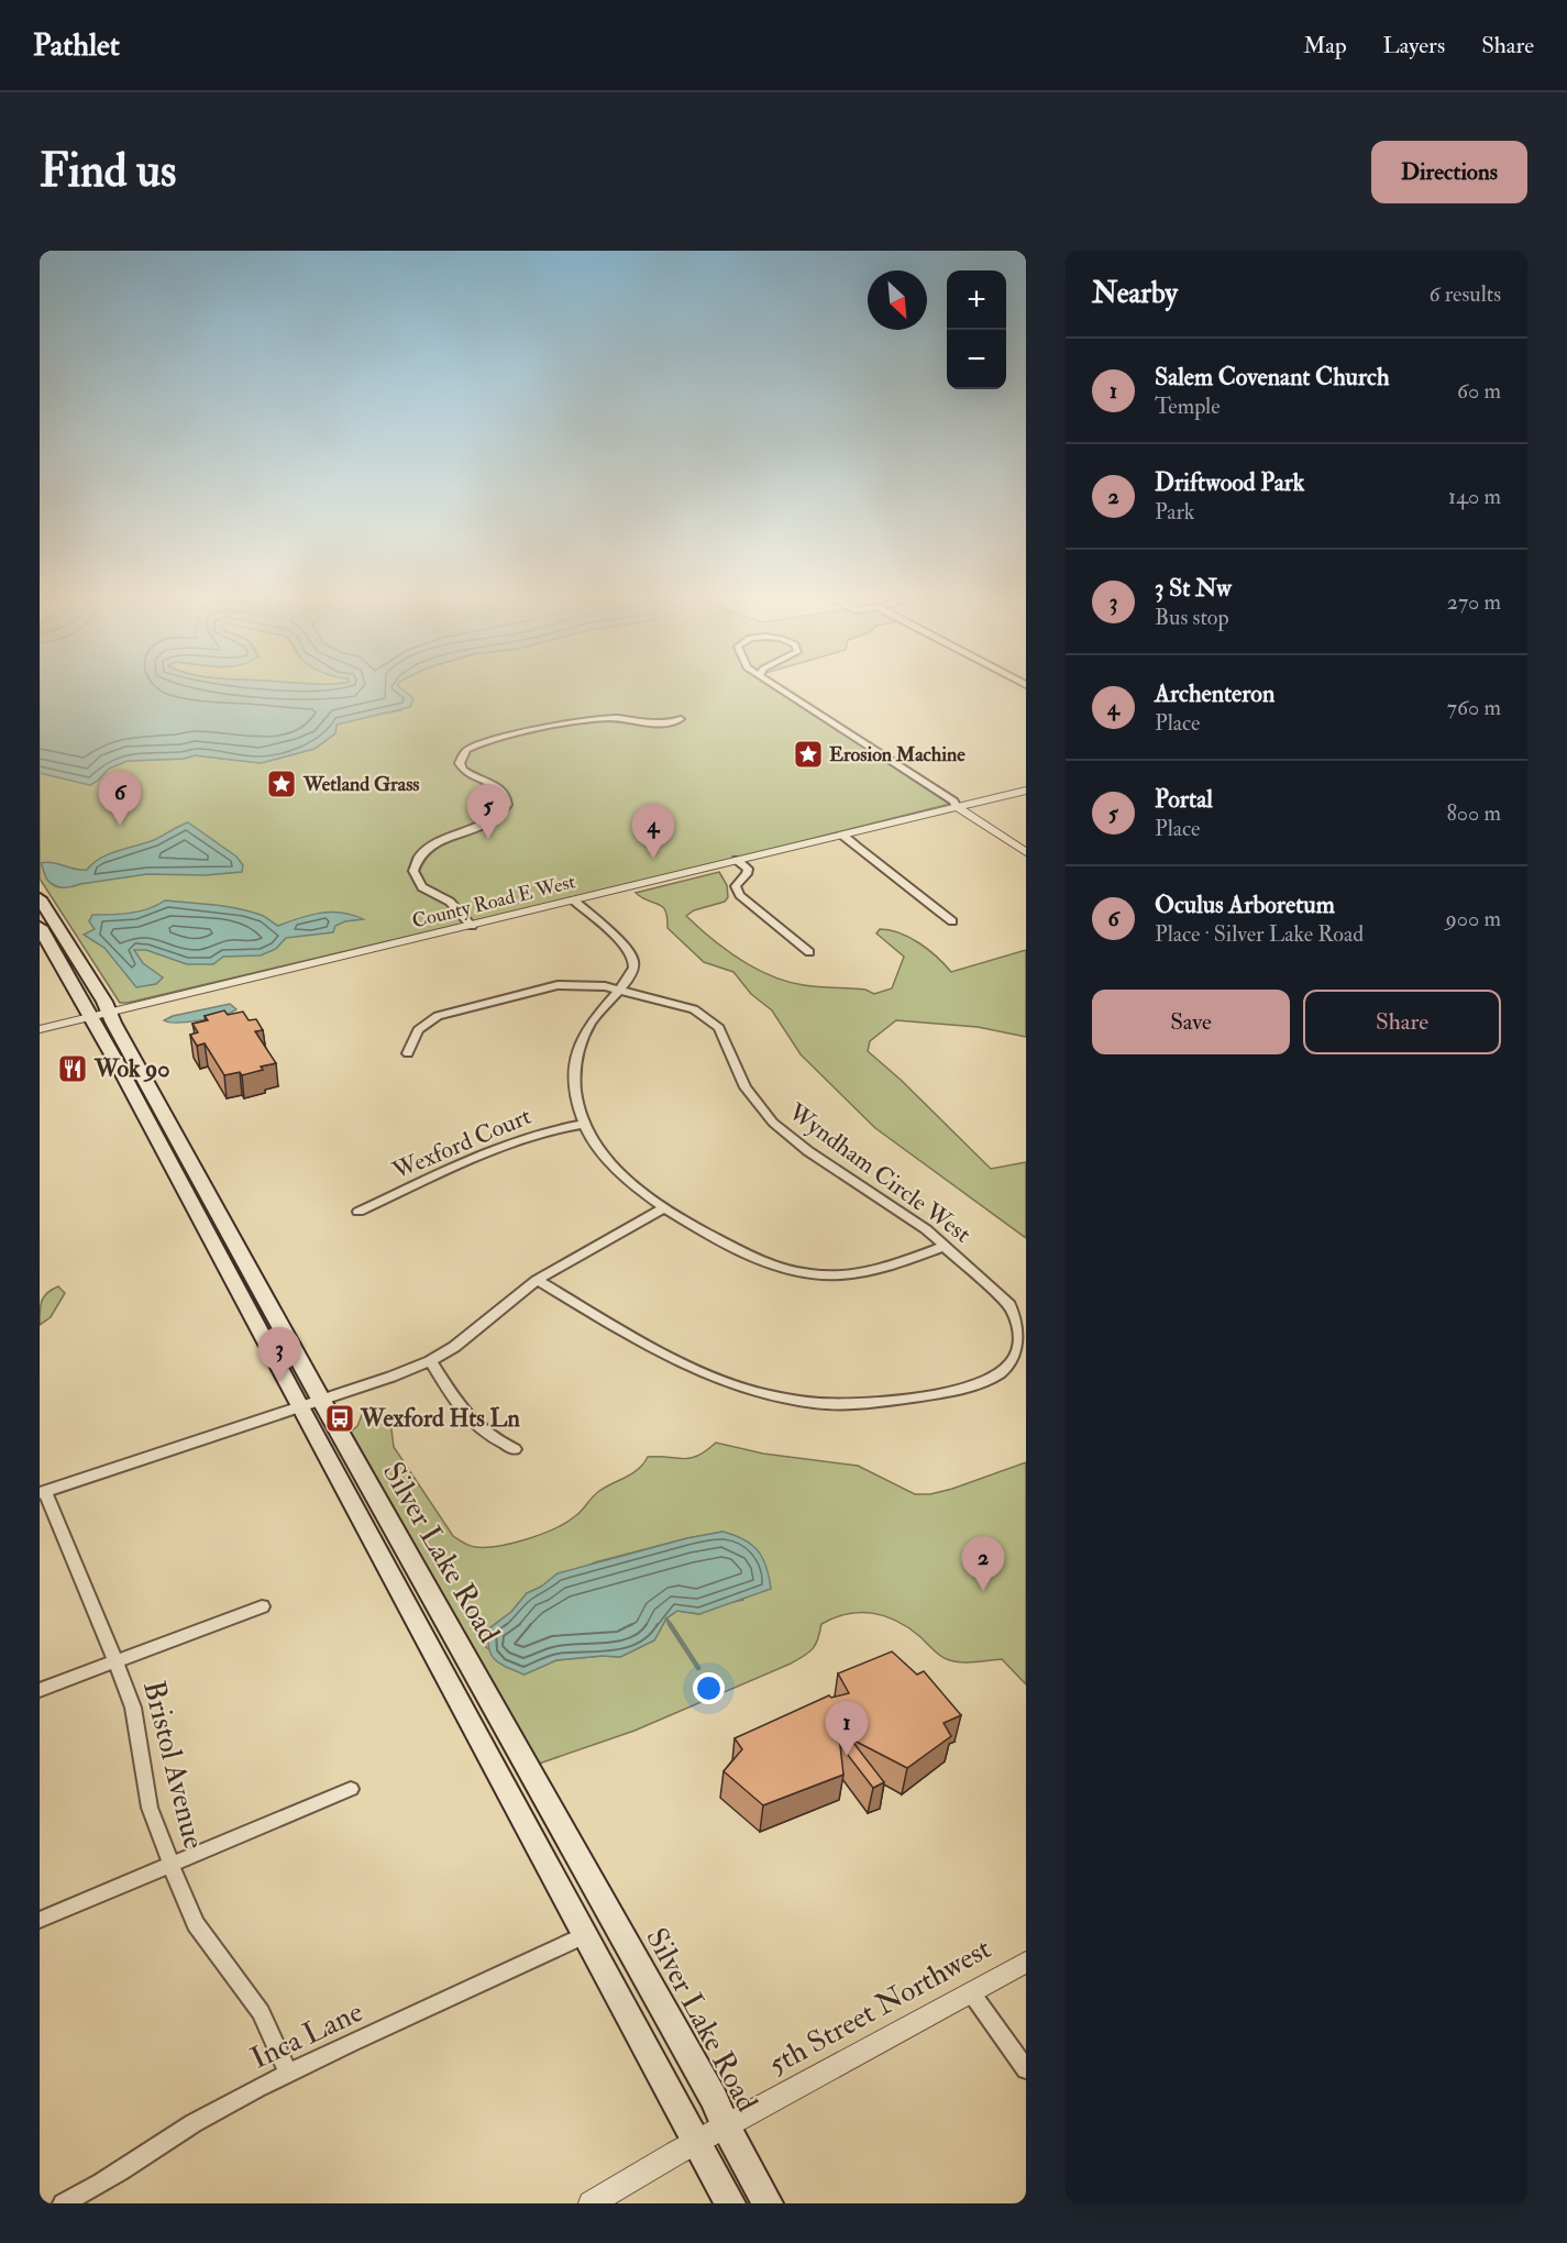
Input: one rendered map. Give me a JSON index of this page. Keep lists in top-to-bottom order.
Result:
{
  "streets": {
    "main road": ["Silver Lake Road"],
    "street": [
      "County Road E West",
      "Wexford Court",
      "Wyndham Circle West",
      "Bristol Avenue",
      "5th Street Northwest",
      "Inca Lane"
    ]
  },
  "crossings": [
    ["Silver Lake Road", "5th Street Northwest"],
    ["Bristol Avenue", "Inca Lane"]
  ],
  "places": {
    "place": ["Erosion Machine", "Wetland Grass"],
    "restaurant": ["Wok 90"],
    "bus stop": ["Wexford Hts Ln"]
  },
  "north": "bottom right",
  "page": {
    "header": "Pathlet",
    "nav": ["Map", "Layers", "Share"],
    "buttons": [
      "Directions",
      ["Save", "Share"]
    ],
    "title": "Find us",
    "heading": ["Nearby", "6 results"],
    "map_buttons": ["+", "−"],
    "list": [
      {
        "mark": "1",
        "name": "Salem Covenant Church",
        "note": "Temple",
        "value": "60 m"
      },
      {
        "mark": "2",
        "name": "Driftwood Park",
        "note": "Park",
        "value": "140 m"
      },
      {
        "mark": "3",
        "name": "3 St Nw",
        "note": "Bus stop",
        "value": "270 m"
      },
      {
        "mark": "4",
        "name": "Archenteron",
        "note": "Place",
        "value": "760 m"
      },
      {
        "mark": "5",
        "name": "Portal",
        "note": "Place",
        "value": "800 m"
      },
      {
        "mark": "6",
        "name": "Oculus Arboretum",
        "note": "Place · Silver Lake Road",
        "value": "900 m"
      }
    ],
    "pins": [
      "6",
      "5",
      "4",
      "3",
      "2",
      "1"
    ]
  }
}
